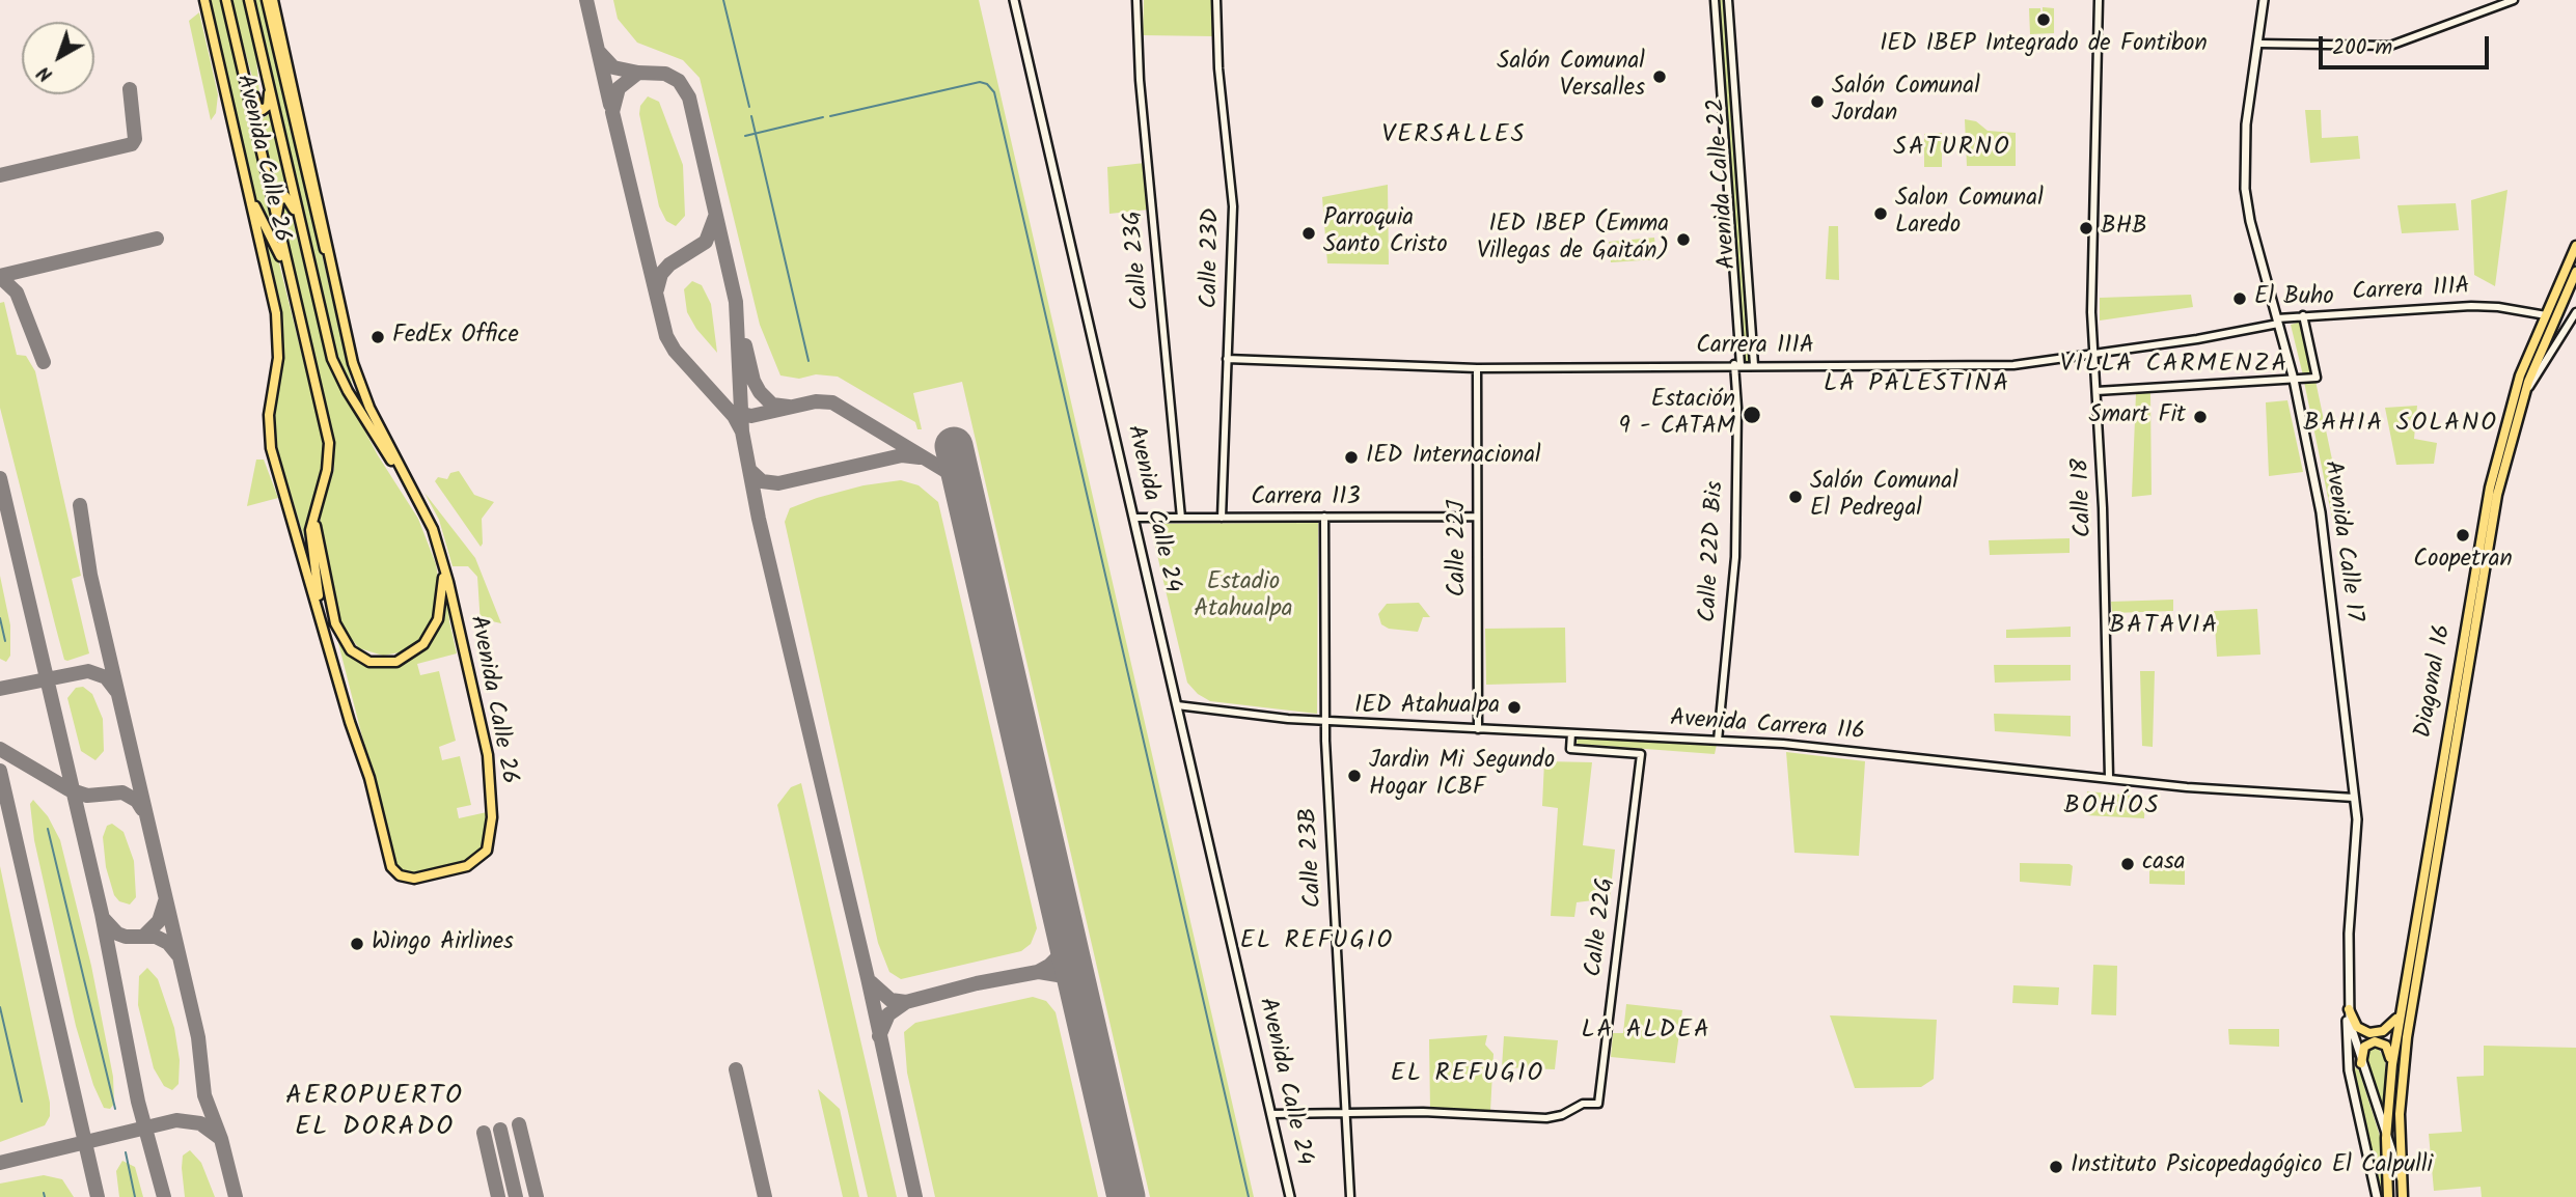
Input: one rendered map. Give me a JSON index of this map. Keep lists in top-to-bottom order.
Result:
{
  "streets": {
    "main road": [
      "Avenida Calle 26",
      "Avenida Calle 24",
      "Avenida Calle 17",
      "Diagonal 16"
    ],
    "street": [
      "Avenida Calle 22",
      "Calle 23D",
      "Calle 23G",
      "Carrera 111A",
      "Calle 18",
      "Carrera 113",
      "Calle 22J",
      "Calle 22D Bis",
      "Avenida Carrera 116",
      "Calle 23B",
      "Calle 22G"
    ]
  },
  "crossings": [
    ["Avenida Calle 22", "Carrera 111A"],
    ["Avenida Calle 22", "Calle 22D Bis"],
    ["Calle 23D", "Carrera 111A"],
    ["Calle 23D", "Carrera 113"],
    ["Calle 23G", "Carrera 113"],
    ["Carrera 111A", "Calle 18"],
    ["Carrera 111A", "Avenida Calle 17"],
    ["Carrera 111A", "Calle 22J"],
    ["Carrera 111A", "Calle 22D Bis"],
    ["Carrera 111A", "Diagonal 16"],
    ["Calle 18", "Avenida Carrera 116"],
    ["Carrera 113", "Avenida Calle 24"],
    ["Carrera 113", "Calle 22J"],
    ["Carrera 113", "Calle 23B"],
    ["Avenida Calle 24", "Avenida Carrera 116"],
    ["Avenida Calle 17", "Diagonal 16"],
    ["Avenida Calle 17", "Avenida Carrera 116"],
    ["Calle 22J", "Avenida Carrera 116"],
    ["Calle 22D Bis", "Avenida Carrera 116"],
    ["Avenida Carrera 116", "Calle 23B"],
    ["Avenida Carrera 116", "Calle 22G"],
    ["Calle 23B", "Calle 22G"]
  ],
  "districts": [
    "VERSALLES",
    "SATURNO",
    "VILLA CARMENZA",
    "LA PALESTINA",
    "BAHIA SOLANO",
    "BATAVIA",
    "BOHÍOS",
    "EL REFUGIO",
    "LA ALDEA",
    "EL REFUGIO",
    "AEROPUERTO EL DORADO"
  ],
  "parks": ["Estadio Atahualpa"],
  "places": [
    "IED IBEP Integrado de Fontibon",
    "Salón Comunal Versalles",
    "Salón Comunal Jordan",
    "Salon Comunal Laredo",
    "BHB",
    "Parroquia Santo Cristo",
    "IED IBEP (Emma Villegas de Gaitán)",
    "El Buho",
    "FedEx Office",
    "Estación 9 - CATAM",
    "Smart Fit",
    "IED Internacional",
    "Salón Comunal El Pedregal",
    "Coopetran",
    "IED Atahualpa",
    "Jardin Mi Segundo Hogar ICBF",
    "casa",
    "Wingo Airlines",
    "Instituto Psicopedagógico El Calpulli"
  ],
  "scale_bar": "200 m",
  "north": "bottom left"
}
